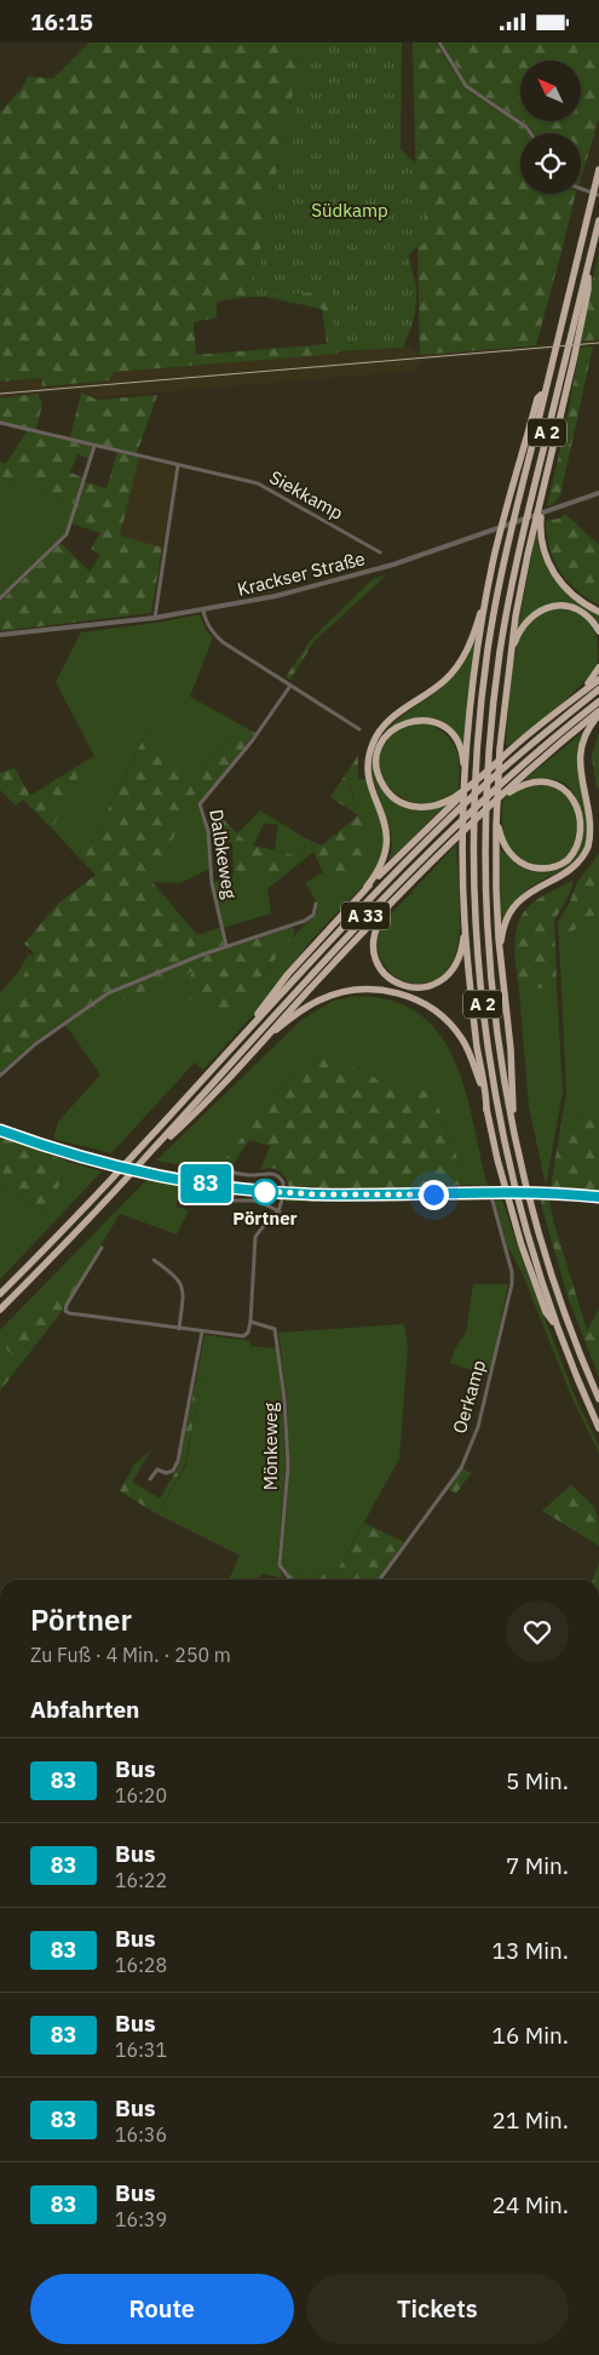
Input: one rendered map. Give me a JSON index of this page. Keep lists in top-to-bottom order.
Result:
{
  "streets": {
    "highway": ["A 2", "A 33"],
    "street": [
      "Siekkamp",
      "Krackser Straße",
      "Dalbkeweg",
      "Oerkamp",
      "Mönkeweg"
    ]
  },
  "parks": ["Südkamp"],
  "places": ["Pörtner"],
  "lines": ["bus line 83"],
  "north": "top left",
  "page": {
    "status": "16:15",
    "on_map": "83",
    "heading": [
      ["Pörtner", "Zu Fuß · 4 Min. · 250 m"],
      "Abfahrten"
    ],
    "list": [
      {
        "mark": "83",
        "name": "Bus",
        "note": "16:20",
        "value": "5 Min."
      },
      {
        "mark": "83",
        "name": "Bus",
        "note": "16:22",
        "value": "7 Min."
      },
      {
        "mark": "83",
        "name": "Bus",
        "note": "16:28",
        "value": "13 Min."
      },
      {
        "mark": "83",
        "name": "Bus",
        "note": "16:31",
        "value": "16 Min."
      },
      {
        "mark": "83",
        "name": "Bus",
        "note": "16:36",
        "value": "21 Min."
      },
      {
        "mark": "83",
        "name": "Bus",
        "note": "16:39",
        "value": "24 Min."
      }
    ],
    "buttons": ["Route", "Tickets"]
  }
}
